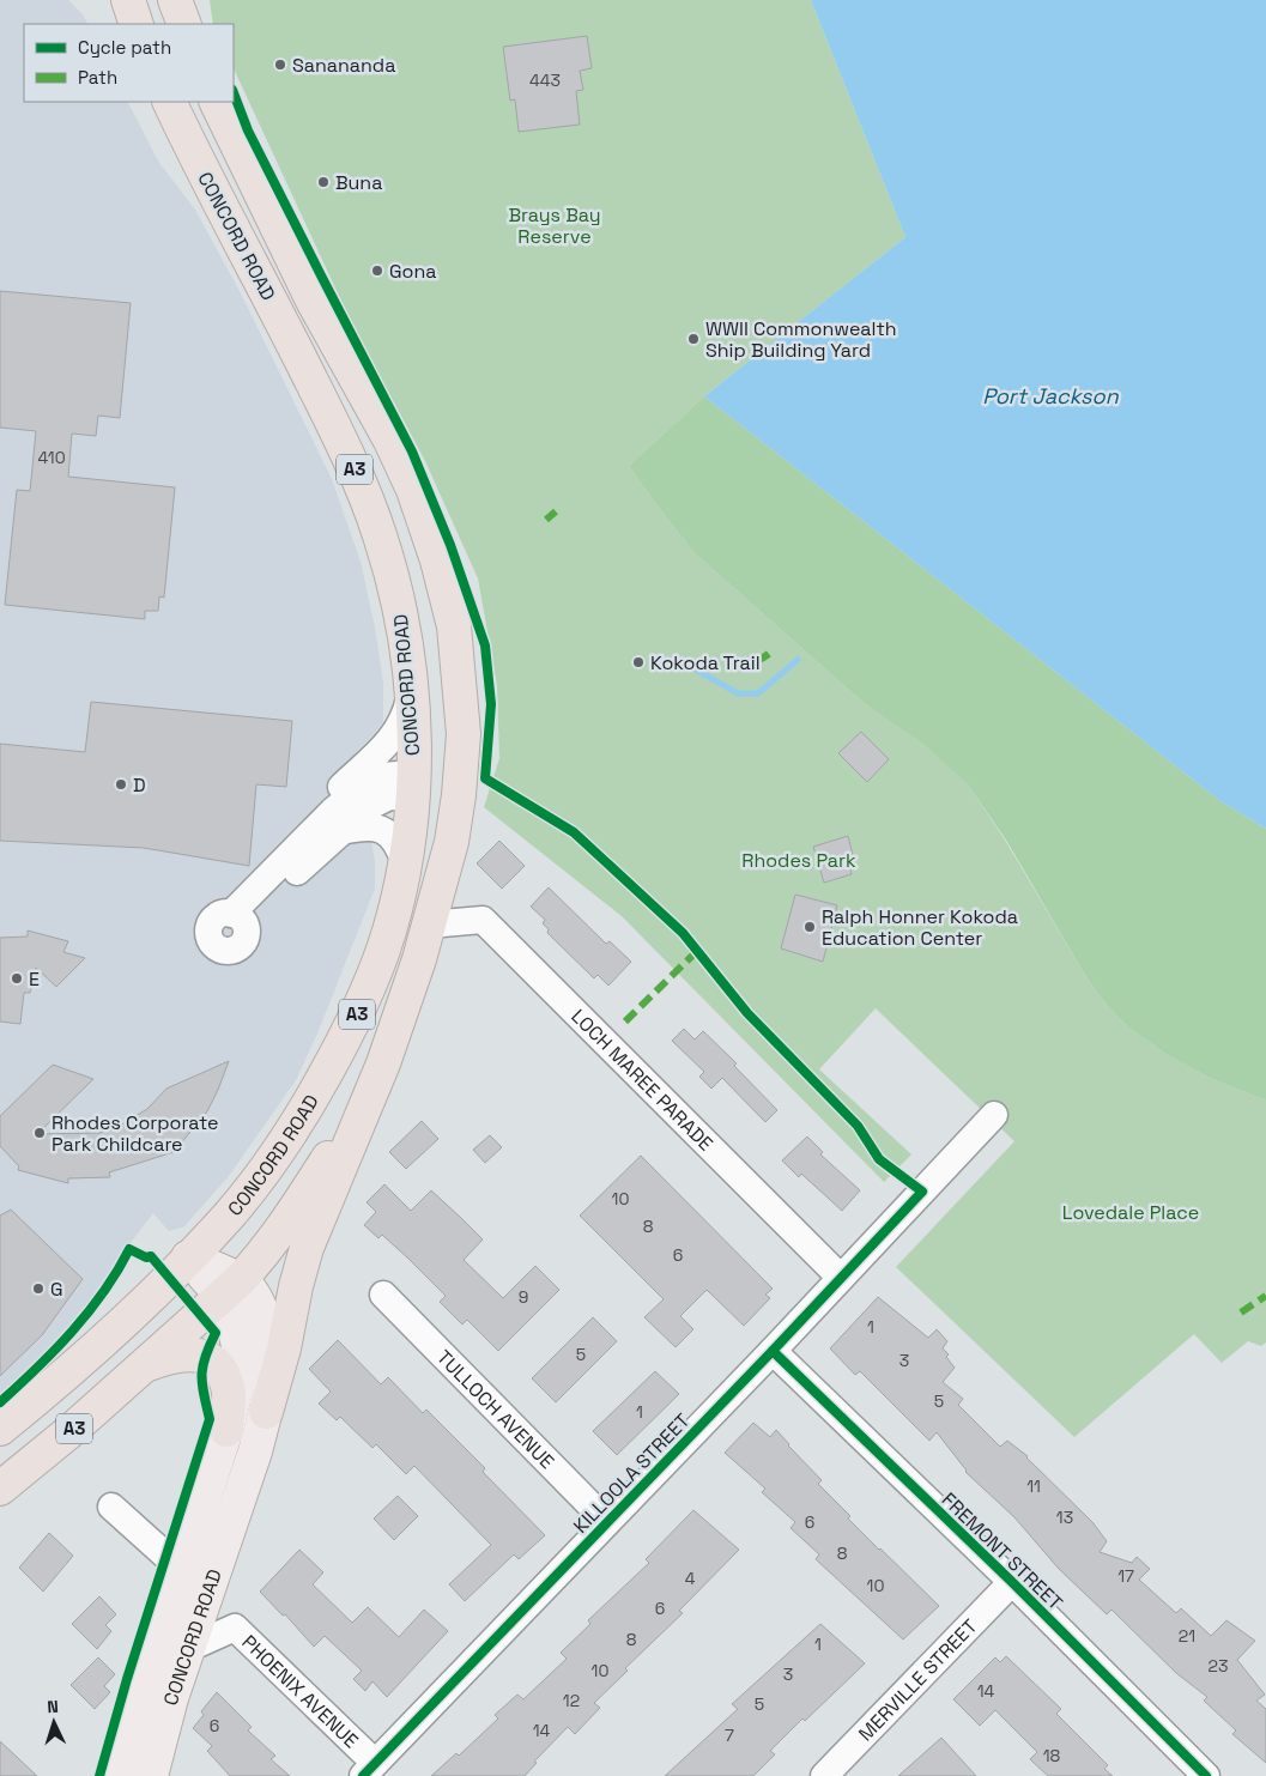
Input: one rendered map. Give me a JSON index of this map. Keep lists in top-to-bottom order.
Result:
{
  "streets": {
    "highway": ["CONCORD ROAD", "A3"],
    "street": [
      "LOCH MAREE PARADE",
      "TULLOCH AVENUE",
      "KILLOOLA STREET",
      "FREMONT STREET",
      "MERVILLE STREET",
      "PHOENIX AVENUE"
    ]
  },
  "crossings": [
    ["CONCORD ROAD", "A3"],
    ["CONCORD ROAD", "LOCH MAREE PARADE"],
    ["CONCORD ROAD", "PHOENIX AVENUE"],
    ["LOCH MAREE PARADE", "KILLOOLA STREET"],
    ["TULLOCH AVENUE", "KILLOOLA STREET"],
    ["KILLOOLA STREET", "FREMONT STREET"],
    ["KILLOOLA STREET", "PHOENIX AVENUE"],
    ["FREMONT STREET", "MERVILLE STREET"]
  ],
  "water": ["Port Jackson"],
  "parks": ["Brays Bay Reserve", "Rhodes Park", "Lovedale Place"],
  "places": [
    "Sanananda",
    "Buna",
    "Gona",
    "WWII Commonwealth Ship Building Yard",
    "Kokoda Trail",
    "D",
    "Ralph Honner Kokoda Education Center",
    "E",
    "Rhodes Corporate Park Childcare",
    "G"
  ],
  "house_numbers": [
    "443",
    "410",
    "10",
    "8",
    "6",
    "9",
    "1",
    "5",
    "3",
    "5",
    "1",
    "11",
    "13",
    "6",
    "8",
    "17",
    "4",
    "10",
    "6",
    "21",
    "8",
    "1",
    "23",
    "10",
    "3",
    "14",
    "12",
    "5",
    "6",
    "14",
    "7",
    "18"
  ],
  "legend": ["Cycle path", "Path"],
  "north": "top"
}
